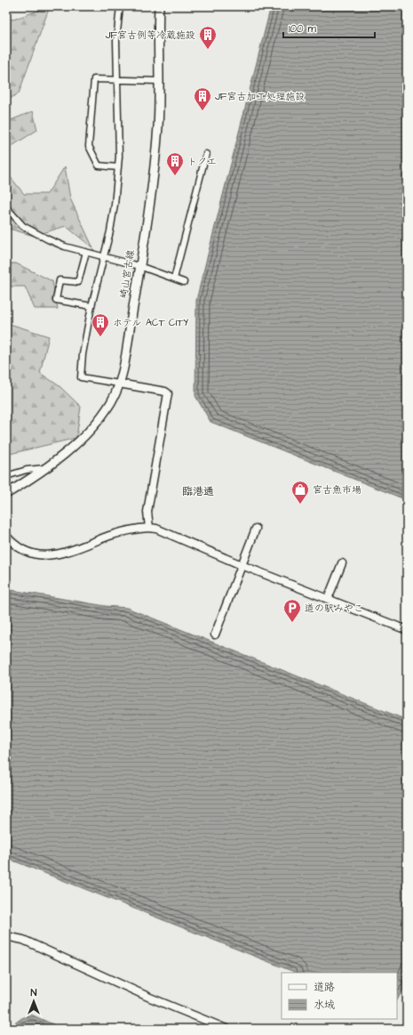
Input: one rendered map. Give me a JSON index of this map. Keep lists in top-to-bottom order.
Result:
{
  "streets": {
    "main road": ["崎山宮古線"]
  },
  "districts": ["臨港通"],
  "places": {
    "building": [
      "JF宮古例等冷蔵施設",
      "JF宮古加工処理施設",
      "トクエ",
      "ホテル ACT CITY"
    ],
    "shop": ["宮古魚市場"],
    "parking": ["道の駅みやこ"]
  },
  "legend": ["道路", "水域"],
  "scale_bar": "100 m",
  "north": "top"
}
